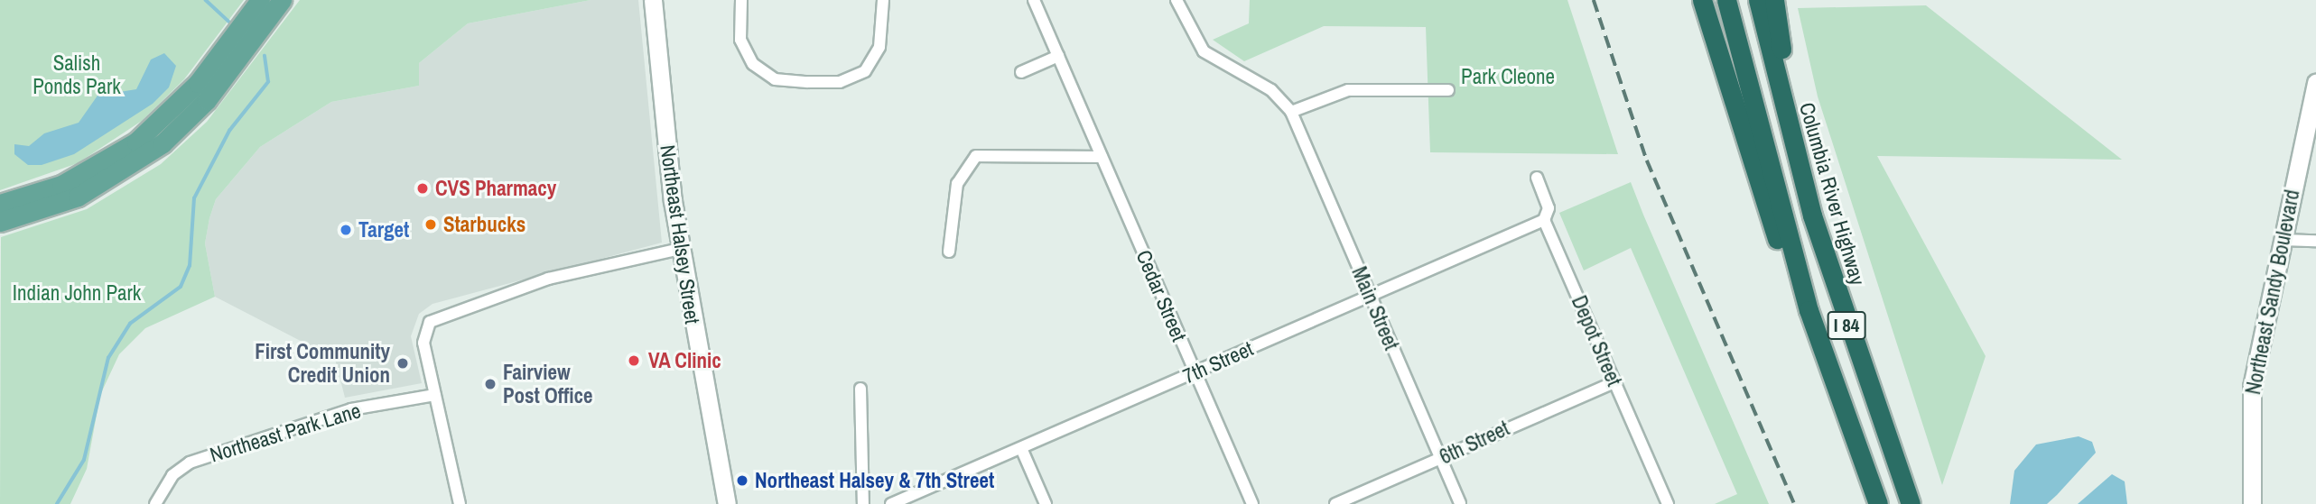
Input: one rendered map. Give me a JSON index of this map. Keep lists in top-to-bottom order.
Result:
{
  "streets": {
    "highway": ["Columbia River Highway", "I 84"],
    "main road": ["Northeast Halsey Street", "Northeast Sandy Boulevard"],
    "street": [
      "Cedar Street",
      "Main Street",
      "Depot Street",
      "7th Street",
      "Northeast Park Lane",
      "6th Street"
    ]
  },
  "crossings": [
    ["Cedar Street", "7th Street"],
    ["Main Street", "7th Street"],
    ["Main Street", "6th Street"],
    ["Depot Street", "7th Street"],
    ["Depot Street", "6th Street"]
  ],
  "parks": ["Salish Ponds Park", "Park Cleone", "Indian John Park"],
  "places": [
    "CVS Pharmacy",
    "Starbucks",
    "Target",
    "VA Clinic",
    "First Community Credit Union",
    "Fairview Post Office",
    "Northeast Halsey & 7th Street"
  ]
}
